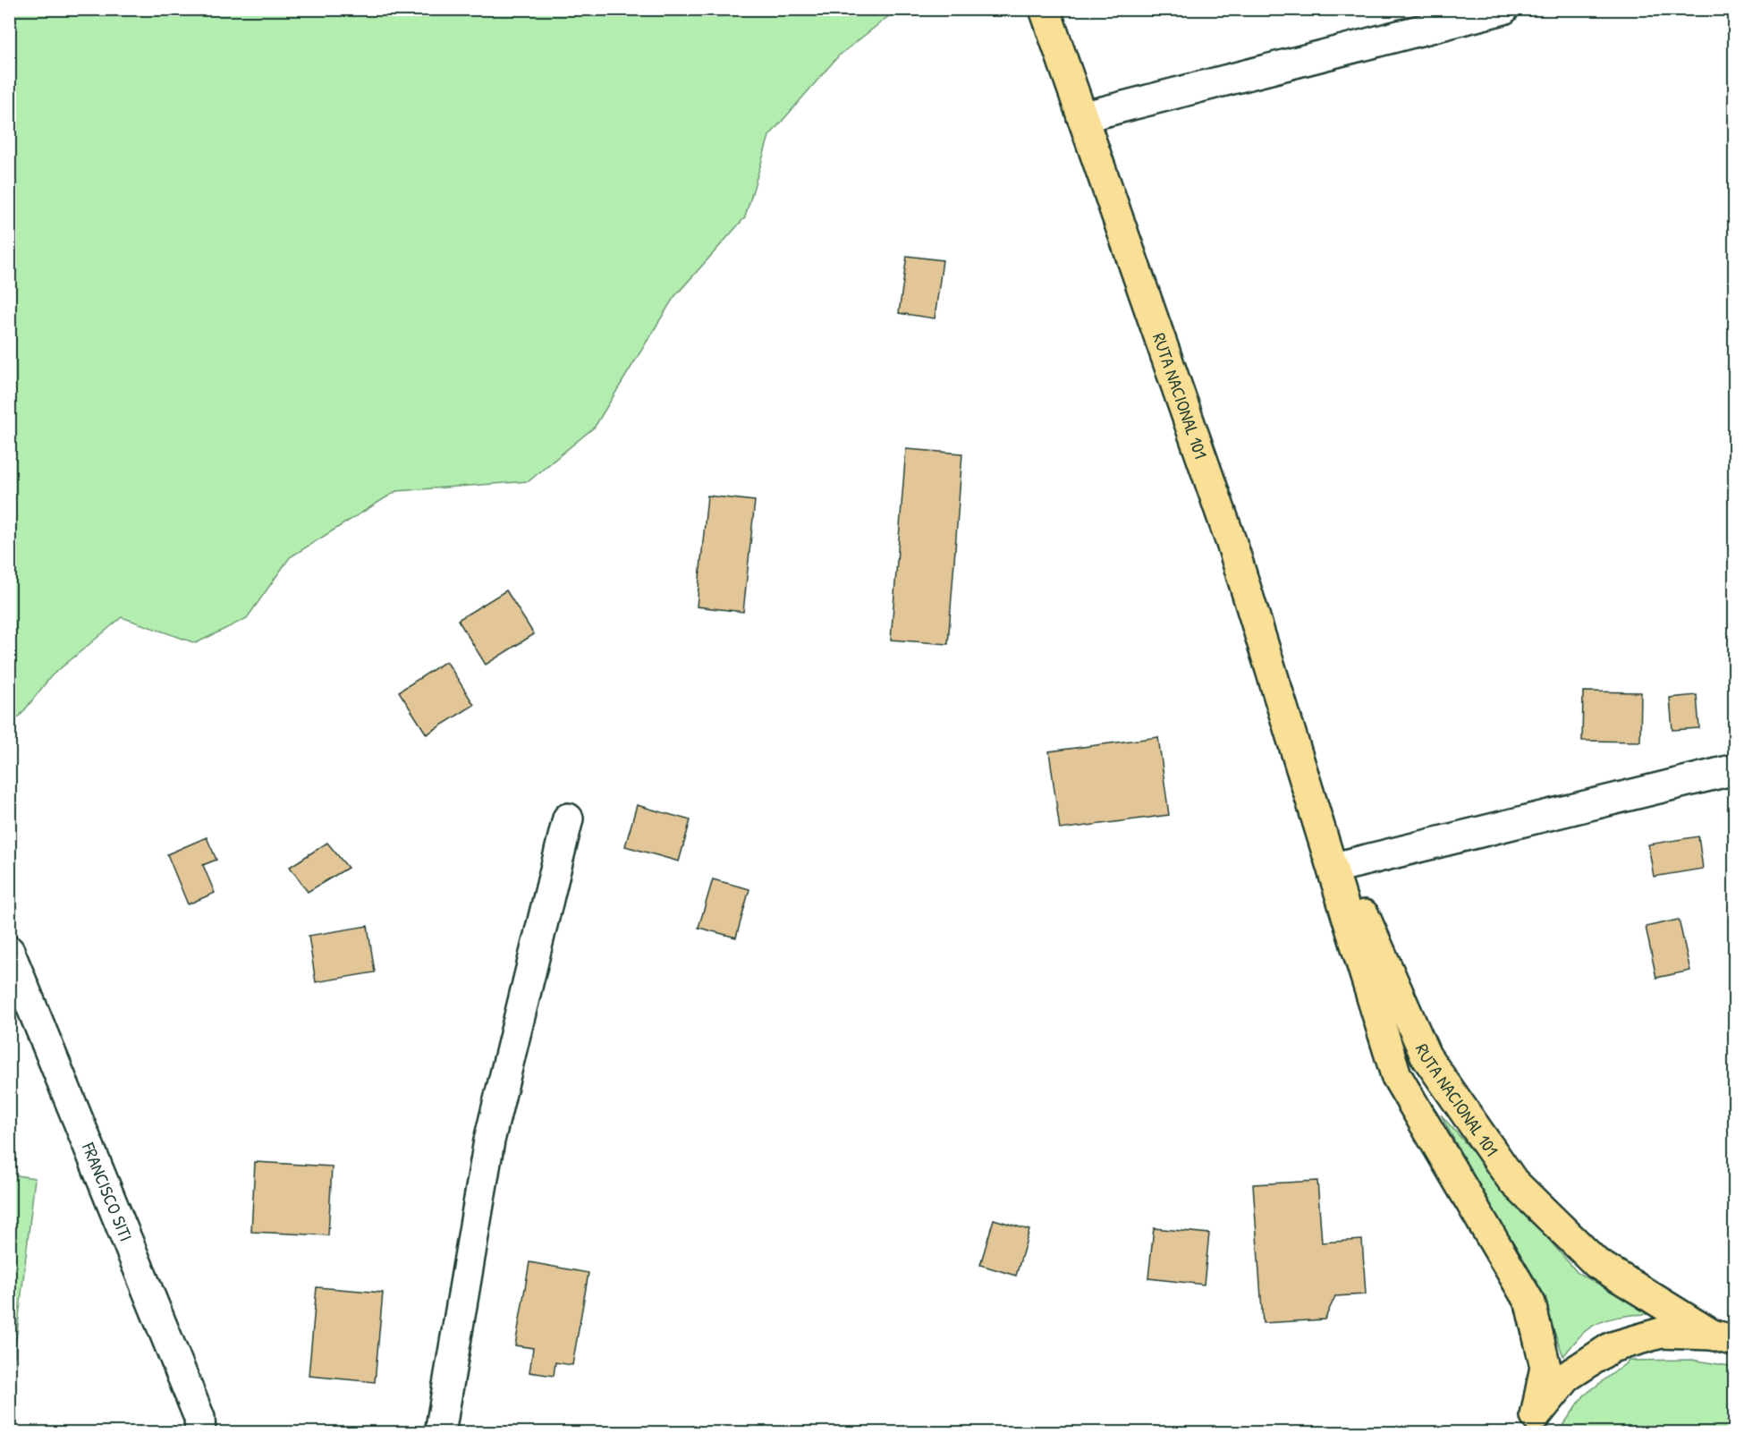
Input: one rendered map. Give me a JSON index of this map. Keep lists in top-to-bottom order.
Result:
{
  "streets": {
    "main road": ["RUTA NACIONAL 101"],
    "street": ["FRANCISCO SITI"]
  }
}
